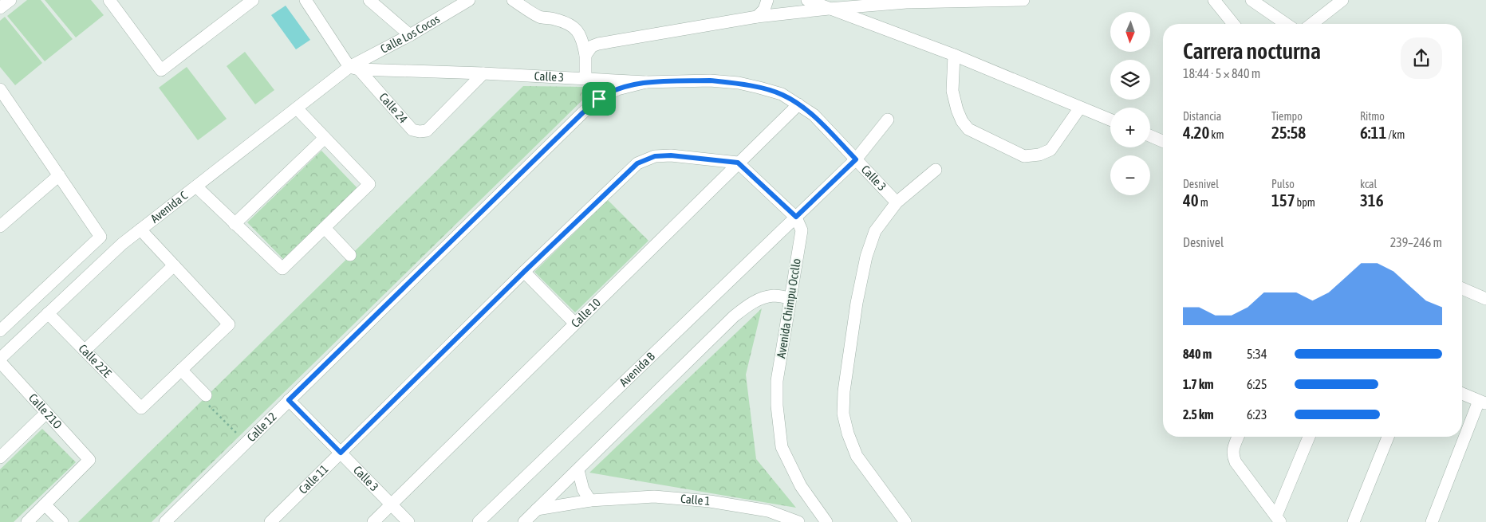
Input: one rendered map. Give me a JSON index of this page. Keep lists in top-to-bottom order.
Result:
{
  "streets": {
    "street": [
      "Calle Los Cocos",
      "Calle 3",
      "Calle 24",
      "Avenida C",
      "Avenida Chimpu Occllo",
      "Calle 10",
      "Calle 22E",
      "Avenida B",
      "Calle 21O",
      "Calle 12",
      "Calle 11",
      "Calle 1"
    ]
  },
  "crossings": [
    ["Calle Los Cocos", "Calle 3"],
    ["Calle Los Cocos", "Calle 24"],
    ["Calle Los Cocos", "Avenida C"],
    ["Calle 3", "Calle 24"],
    ["Calle 3", "Avenida C"],
    ["Calle 3", "Calle 10"],
    ["Calle 3", "Calle 12"],
    ["Calle 3", "Calle 11"],
    ["Calle 24", "Avenida C"],
    ["Avenida C", "Calle 22E"],
    ["Avenida Chimpu Occllo", "Avenida B"],
    ["Calle 10", "Calle 11"]
  ],
  "north": "bottom",
  "page": {
    "map_buttons": ["+", "−"],
    "heading": ["Carrera nocturna", "18:44 · 5 × 840 m"],
    "stats": [
      ["Distancia", "4.20 km"],
      ["Tiempo", "25:58"],
      ["Ritmo", "6:11 /km"],
      ["Desnivel", "40 m"],
      ["Pulso", "157 bpm"],
      ["kcal", "316"]
    ],
    "chart": ["Desnivel", "239–246 m"],
    "list": [
      {
        "name": "840 m",
        "note": "5:34"
      },
      {
        "name": "1.7 km",
        "note": "6:25"
      },
      {
        "name": "2.5 km",
        "note": "6:23"
      }
    ]
  }
}
